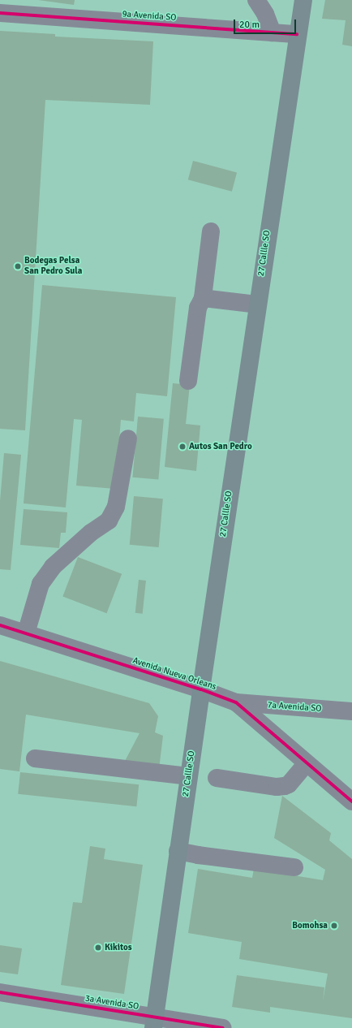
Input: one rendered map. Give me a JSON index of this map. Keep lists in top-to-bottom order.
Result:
{
  "streets": {
    "main road": ["27 Callle SO"],
    "street": [
      "9a Avenida SO",
      "Avenida Nueva Orleans",
      "7a Avenida SO",
      "3a Avenida SO"
    ]
  },
  "crossings": [
    ["9a Avenida SO", "27 Callle SO"],
    ["27 Callle SO", "Avenida Nueva Orleans"],
    ["27 Callle SO", "3a Avenida SO"],
    ["Avenida Nueva Orleans", "7a Avenida SO"]
  ],
  "places": [
    "Bodegas Pelsa San Pedro Sula",
    "Autos San Pedro",
    "Bomohsa",
    "Kikitos"
  ],
  "scale_bar": "20 m"
}
